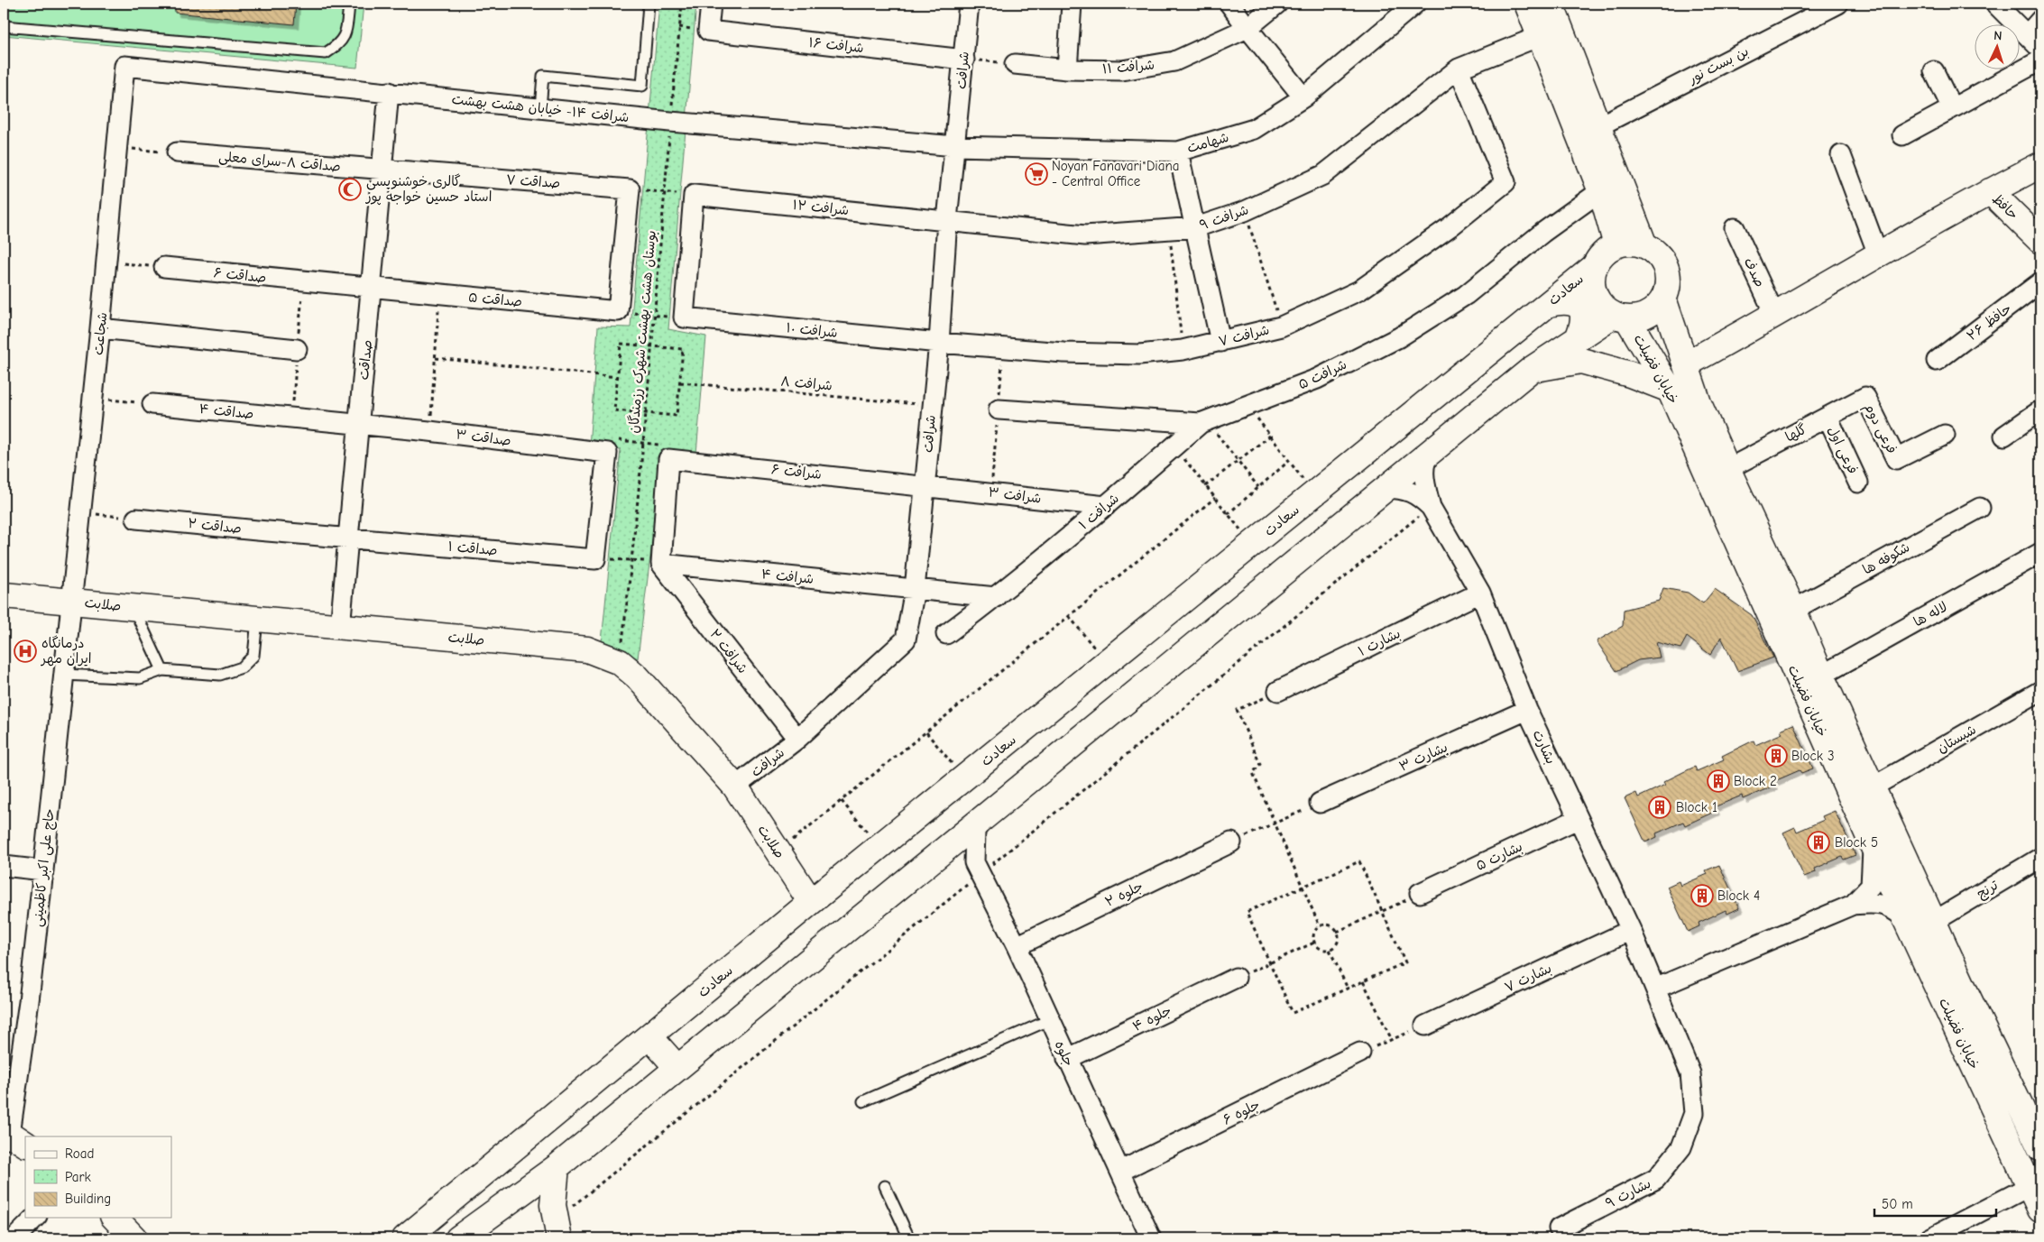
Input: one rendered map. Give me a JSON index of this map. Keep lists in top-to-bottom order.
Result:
{
  "streets": {
    "street": [
      "شرافت ۱۶",
      "بن بست نور",
      "شرافت ۱۱",
      "شرافت",
      "شرافت ۱۴- خیابان هشت بهشت",
      "شهامت",
      "صداقت ۸-سرای معلی",
      "صداقت ۷",
      "حافظ",
      "شرافت ۱۲",
      "شرافت ۹",
      "صدف",
      "صداقت ۶",
      "سعادت",
      "صداقت ۵",
      "حافظ ۲۶",
      "شرافت ۱۰",
      "شجاعت",
      "شرافت ۷",
      "صداقت",
      "خیابان فضیلت",
      "شرافت ۵",
      "صداقت ۴",
      "فرعی دوم",
      "گلها",
      "صداقت ۳",
      "فرعی اول",
      "شرافت ۶",
      "شرافت ۳",
      "شرافت ۱",
      "صداقت ۲",
      "صداقت ۱",
      "شکوفه ها",
      "شرافت ۴",
      "صلابت",
      "لاله ها",
      "بشارت ۱",
      "شرافت ۲",
      "شبستان",
      "بشارت",
      "بشارت ۳",
      "بشارت ۵",
      "حاج علی اکبر کاظمینی",
      "ترنج",
      "جلوه ۲",
      "بشارت ۷",
      "جلوه ۴",
      "جلوه",
      "جلوه ۶",
      "بشارت ۹"
    ],
    "path": ["بوستان هشت بهشت شهرک رزمندگان", "شرافت ۸"]
  },
  "crossings": [
    ["شرافت ۱۶", "شرافت"],
    ["شرافت", "شرافت ۱۴- خیابان هشت بهشت"],
    ["شرافت", "شهامت"],
    ["شرافت", "شرافت ۱۲"],
    ["شرافت", "شرافت ۹"],
    ["شرافت", "شرافت ۱۰"],
    ["شرافت", "شرافت ۷"],
    ["شرافت", "شرافت ۸"],
    ["شرافت", "شرافت ۶"],
    ["شرافت", "شرافت ۳"],
    ["شرافت", "شرافت ۴"],
    ["شرافت", "صلابت"],
    ["شرافت", "شرافت ۲"],
    ["شرافت ۱۴- خیابان هشت بهشت", "شهامت"],
    ["شرافت ۱۴- خیابان هشت بهشت", "بوستان هشت بهشت شهرک رزمندگان"],
    ["شرافت ۱۴- خیابان هشت بهشت", "شجاعت"],
    ["شرافت ۱۴- خیابان هشت بهشت", "صداقت"],
    ["صداقت ۸-سرای معلی", "صداقت ۷"],
    ["صداقت ۸-سرای معلی", "صداقت"],
    ["صداقت ۷", "صداقت"],
    ["شرافت ۱۲", "شرافت ۹"],
    ["شرافت ۹", "شرافت ۷"],
    ["صداقت ۶", "صداقت ۵"],
    ["صداقت ۶", "صداقت"],
    ["سعادت", "خیابان فضیلت"],
    ["سعادت", "صلابت"],
    ["صداقت ۵", "صداقت"],
    ["شرافت ۱۰", "شرافت ۷"],
    ["بوستان هشت بهشت شهرک رزمندگان", "صلابت"],
    ["شجاعت", "صلابت"],
    ["شجاعت", "حاج علی اکبر کاظمینی"],
    ["صداقت", "صداقت ۴"],
    ["صداقت", "صداقت ۳"],
    ["صداقت", "صداقت ۲"],
    ["صداقت", "صداقت ۱"],
    ["صداقت", "صلابت"],
    ["خیابان فضیلت", "گلها"],
    ["خیابان فضیلت", "شکوفه ها"],
    ["خیابان فضیلت", "لاله ها"],
    ["خیابان فضیلت", "شبستان"],
    ["خیابان فضیلت", "ترنج"],
    ["شرافت ۵", "شرافت ۱"],
    ["صداقت ۴", "صداقت ۳"],
    ["فرعی دوم", "گلها"],
    ["گلها", "فرعی اول"],
    ["شرافت ۶", "شرافت ۳"],
    ["شرافت ۳", "شرافت ۱"],
    ["صداقت ۲", "صداقت ۱"],
    ["شرافت ۴", "شرافت ۲"],
    ["صلابت", "حاج علی اکبر کاظمینی"],
    ["بشارت ۱", "بشارت"],
    ["بشارت", "بشارت ۳"],
    ["بشارت", "بشارت ۵"],
    ["بشارت", "بشارت ۷"],
    ["بشارت", "بشارت ۹"],
    ["جلوه ۲", "جلوه"],
    ["جلوه ۴", "جلوه"],
    ["جلوه", "جلوه ۶"]
  ],
  "places": {
    "supermarket": ["Noyan Fanavari Diana - Central Office"],
    "mosque": ["گالری خوشنویسی استاد حسین خواجه پور"],
    "hospital": ["درمانگاه ایران مهر"],
    "building": [
      "Block 3",
      "Block 2",
      "Block 1",
      "Block 5",
      "Block 4"
    ]
  },
  "legend": ["Road", "Park", "Building"],
  "scale_bar": "50 m",
  "north": "top"
}
